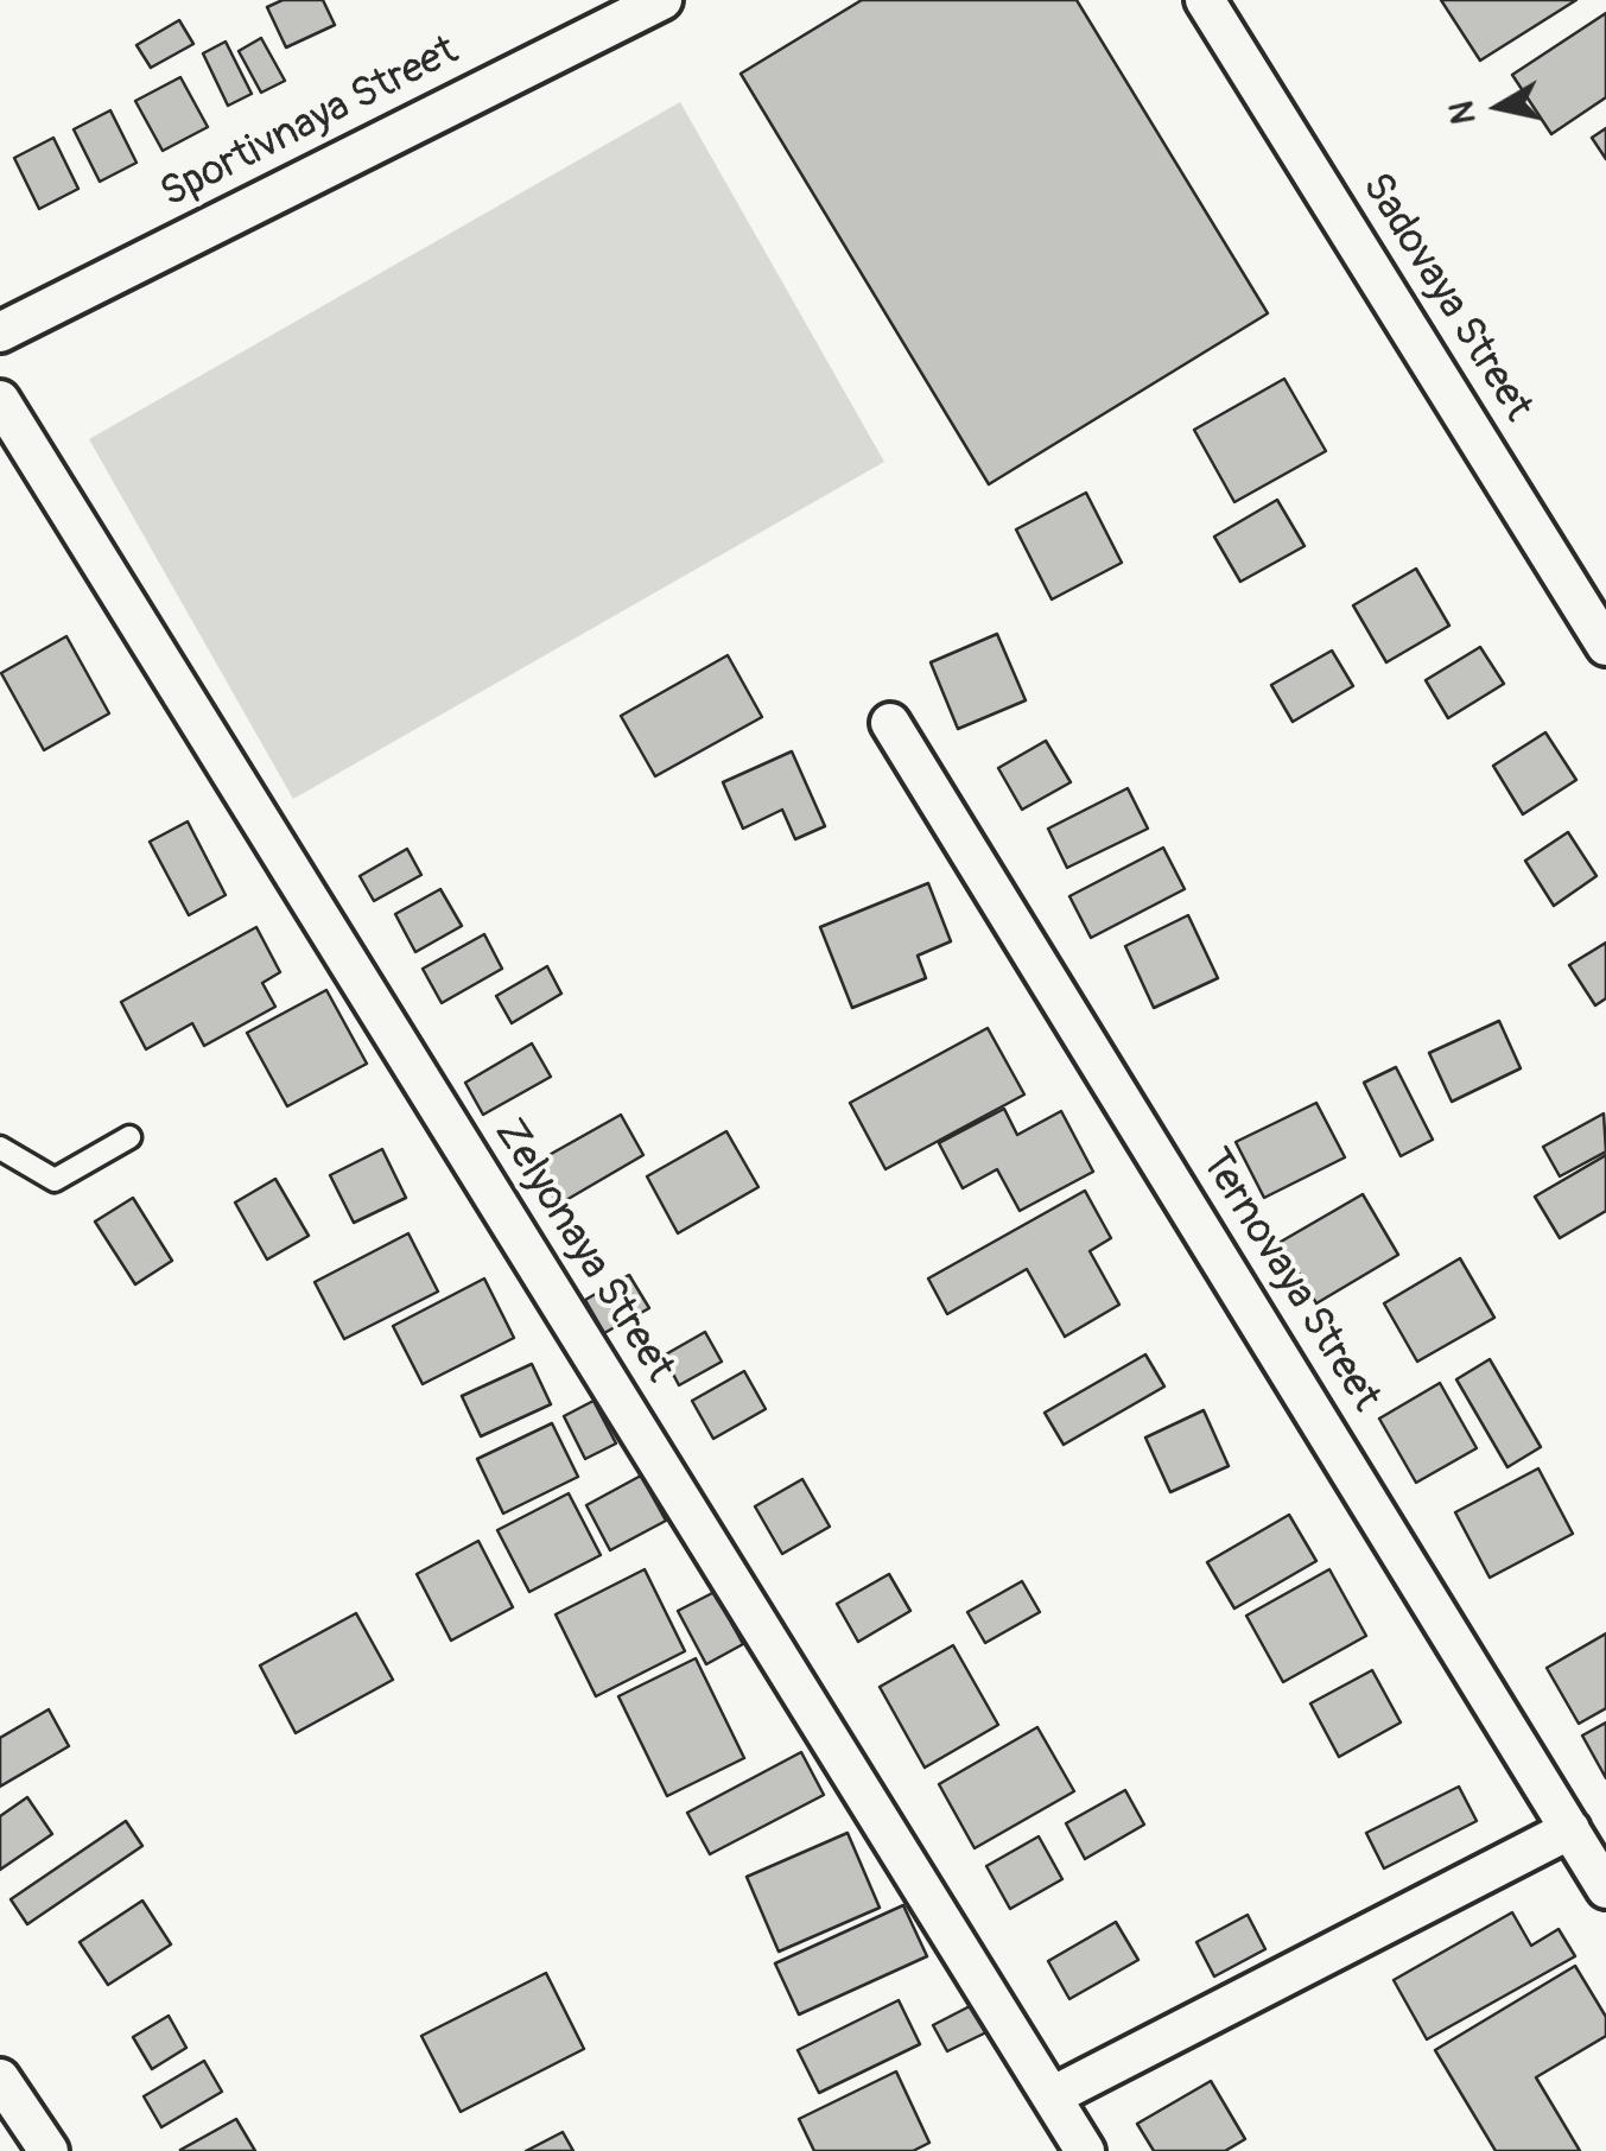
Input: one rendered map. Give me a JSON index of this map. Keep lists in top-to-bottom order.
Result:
{
  "streets": {
    "street": [
      "Sportivnaya Street",
      "Sadovaya Street",
      "Zelyonaya Street",
      "Ternovaya Street"
    ]
  },
  "north": "left"
}
